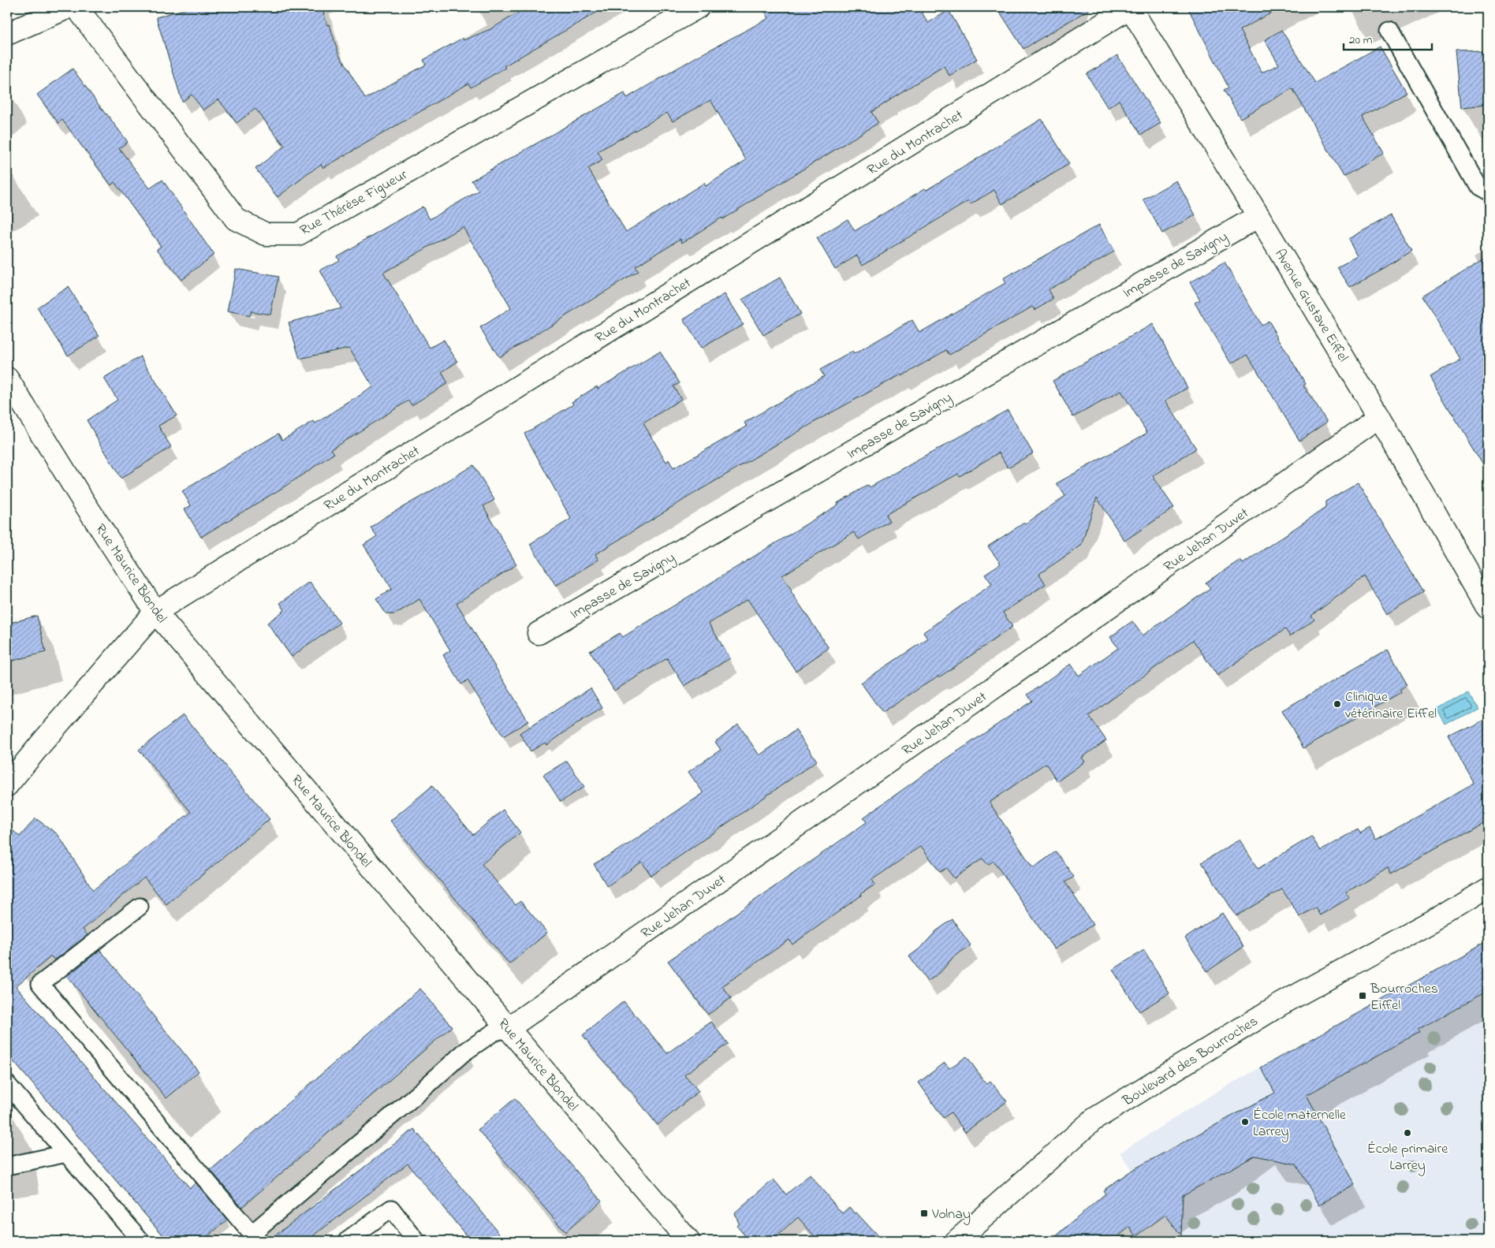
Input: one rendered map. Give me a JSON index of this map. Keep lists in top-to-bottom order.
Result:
{
  "streets": {
    "street": [
      "Rue du Montrachet",
      "Rue Thérèse Figueur",
      "Impasse de Savigny",
      "Avenue Gustave Eiffel",
      "Rue Jehan Duvet",
      "Rue Maurice Blondel",
      "Boulevard des Bourroches"
    ]
  },
  "crossings": [
    ["Rue du Montrachet", "Avenue Gustave Eiffel"],
    ["Rue du Montrachet", "Rue Maurice Blondel"],
    ["Impasse de Savigny", "Avenue Gustave Eiffel"],
    ["Avenue Gustave Eiffel", "Rue Jehan Duvet"],
    ["Rue Jehan Duvet", "Rue Maurice Blondel"]
  ],
  "places": {
    "other": ["Clinique vétérinaire Eiffel", "École maternelle Larrey", "École primaire Larrey"],
    "transit": ["Bourroches Eiffel", "Volnay"]
  },
  "scale_bar": "20 m"
}
